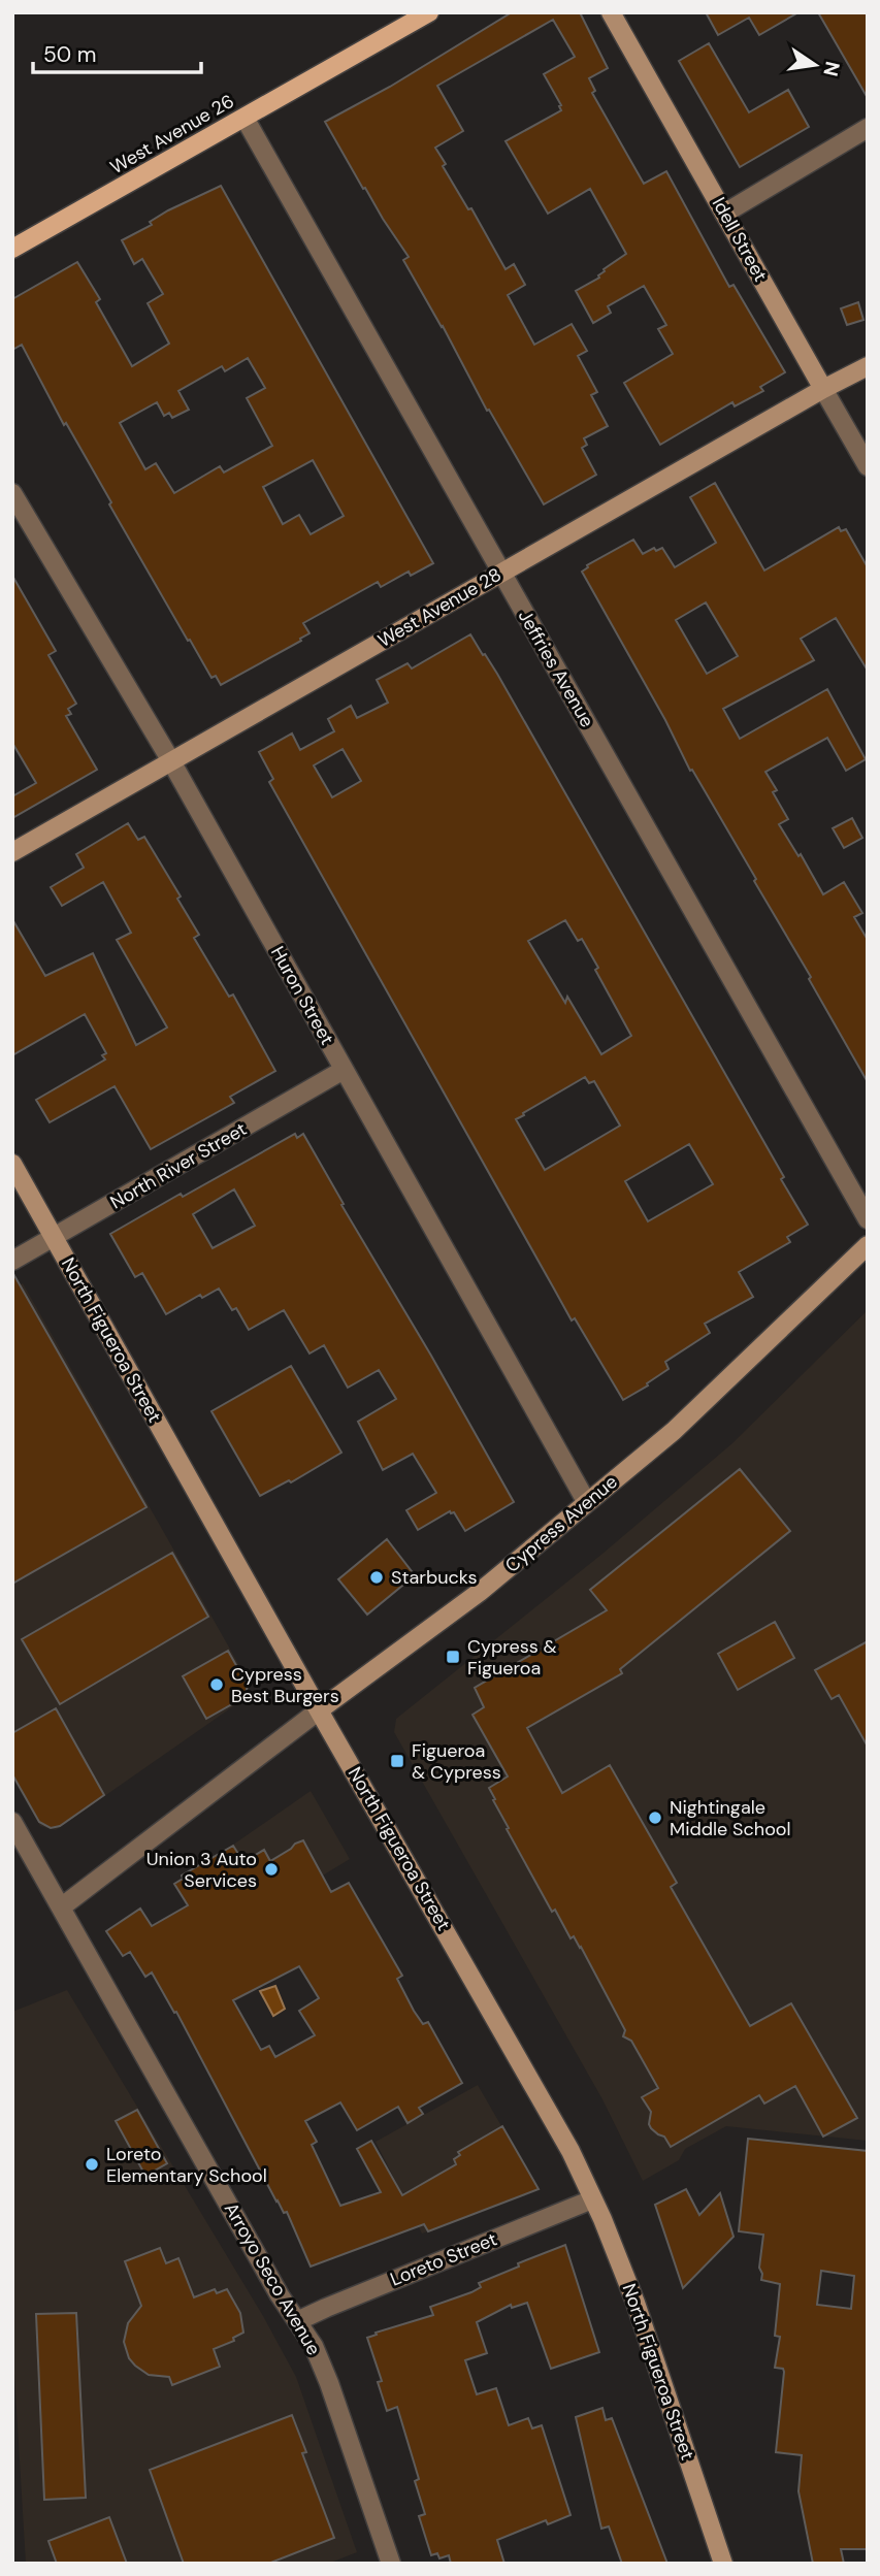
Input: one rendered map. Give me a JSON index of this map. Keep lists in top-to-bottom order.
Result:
{
  "streets": {
    "main road": ["West Avenue 26"],
    "street": [
      "Idell Street",
      "West Avenue 28",
      "Jeffries Avenue",
      "Huron Street",
      "North River Street",
      "North Figueroa Street",
      "Cypress Avenue",
      "Loreto Street",
      "Arroyo Seco Avenue"
    ]
  },
  "crossings": [
    ["West Avenue 26", "Jeffries Avenue"],
    ["Idell Street", "West Avenue 28"],
    ["West Avenue 28", "Jeffries Avenue"],
    ["West Avenue 28", "Huron Street"],
    ["Huron Street", "North River Street"],
    ["Huron Street", "Cypress Avenue"],
    ["North River Street", "North Figueroa Street"],
    ["North Figueroa Street", "Cypress Avenue"],
    ["North Figueroa Street", "Loreto Street"],
    ["Cypress Avenue", "Arroyo Seco Avenue"],
    ["Loreto Street", "Arroyo Seco Avenue"]
  ],
  "places": {
    "other": [
      "Starbucks",
      "Cypress Best Burgers",
      "Nightingale Middle School",
      "Union 3 Auto Services",
      "Loreto Elementary School"
    ],
    "transit": ["Cypress & Figueroa", "Figueroa & Cypress"]
  },
  "scale_bar": "50 m",
  "north": "right"
}
